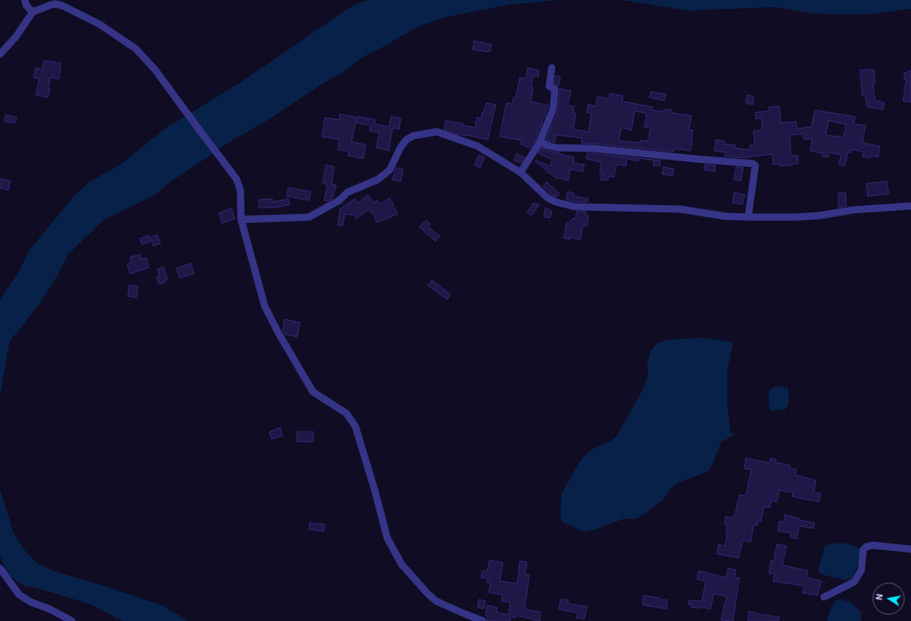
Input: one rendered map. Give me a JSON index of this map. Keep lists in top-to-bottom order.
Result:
{
  "north": "left"
}
